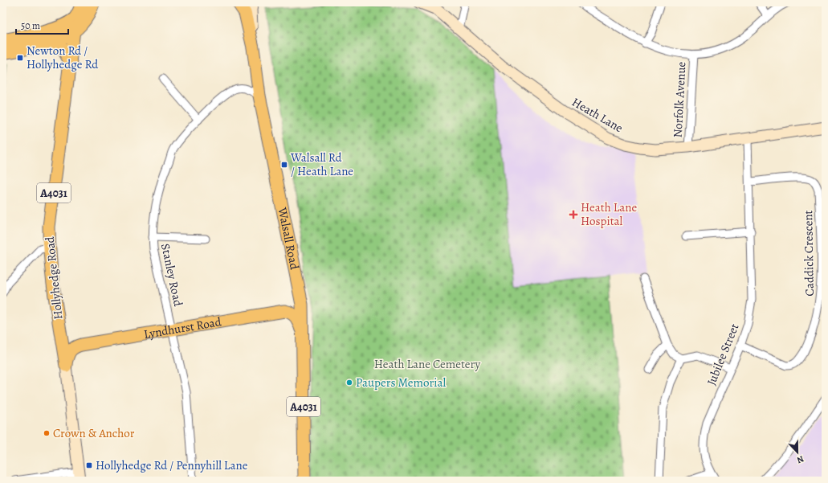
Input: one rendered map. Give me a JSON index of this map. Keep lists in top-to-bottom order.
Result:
{
  "streets": {
    "highway": ["A4031"],
    "main road": ["Walsall Road", "Hollyhedge Road", "Lyndhurst Road"],
    "street": [
      "Norfolk Avenue",
      "Heath Lane",
      "Caddick Crescent",
      "Stanley Road",
      "Jubilee Street"
    ]
  },
  "crossings": [
    ["Norfolk Avenue", "Heath Lane"],
    ["Heath Lane", "Jubilee Street"],
    ["A4031", "Walsall Road"],
    ["A4031", "Hollyhedge Road"],
    ["A4031", "Lyndhurst Road"],
    ["Walsall Road", "Stanley Road"],
    ["Caddick Crescent", "Jubilee Street"],
    ["Stanley Road", "Lyndhurst Road"],
    ["Hollyhedge Road", "Lyndhurst Road"]
  ],
  "parks": ["Heath Lane Cemetery"],
  "places": {
    "transit": ["Newton Rd / Hollyhedge Rd", "Walsall Rd / Heath Lane", "Hollyhedge Rd / Pennyhill Lane"],
    "health": ["Heath Lane Hospital"],
    "other": ["Paupers Memorial", "Crown & Anchor"]
  },
  "scale_bar": "50 m",
  "north": "bottom"
}
